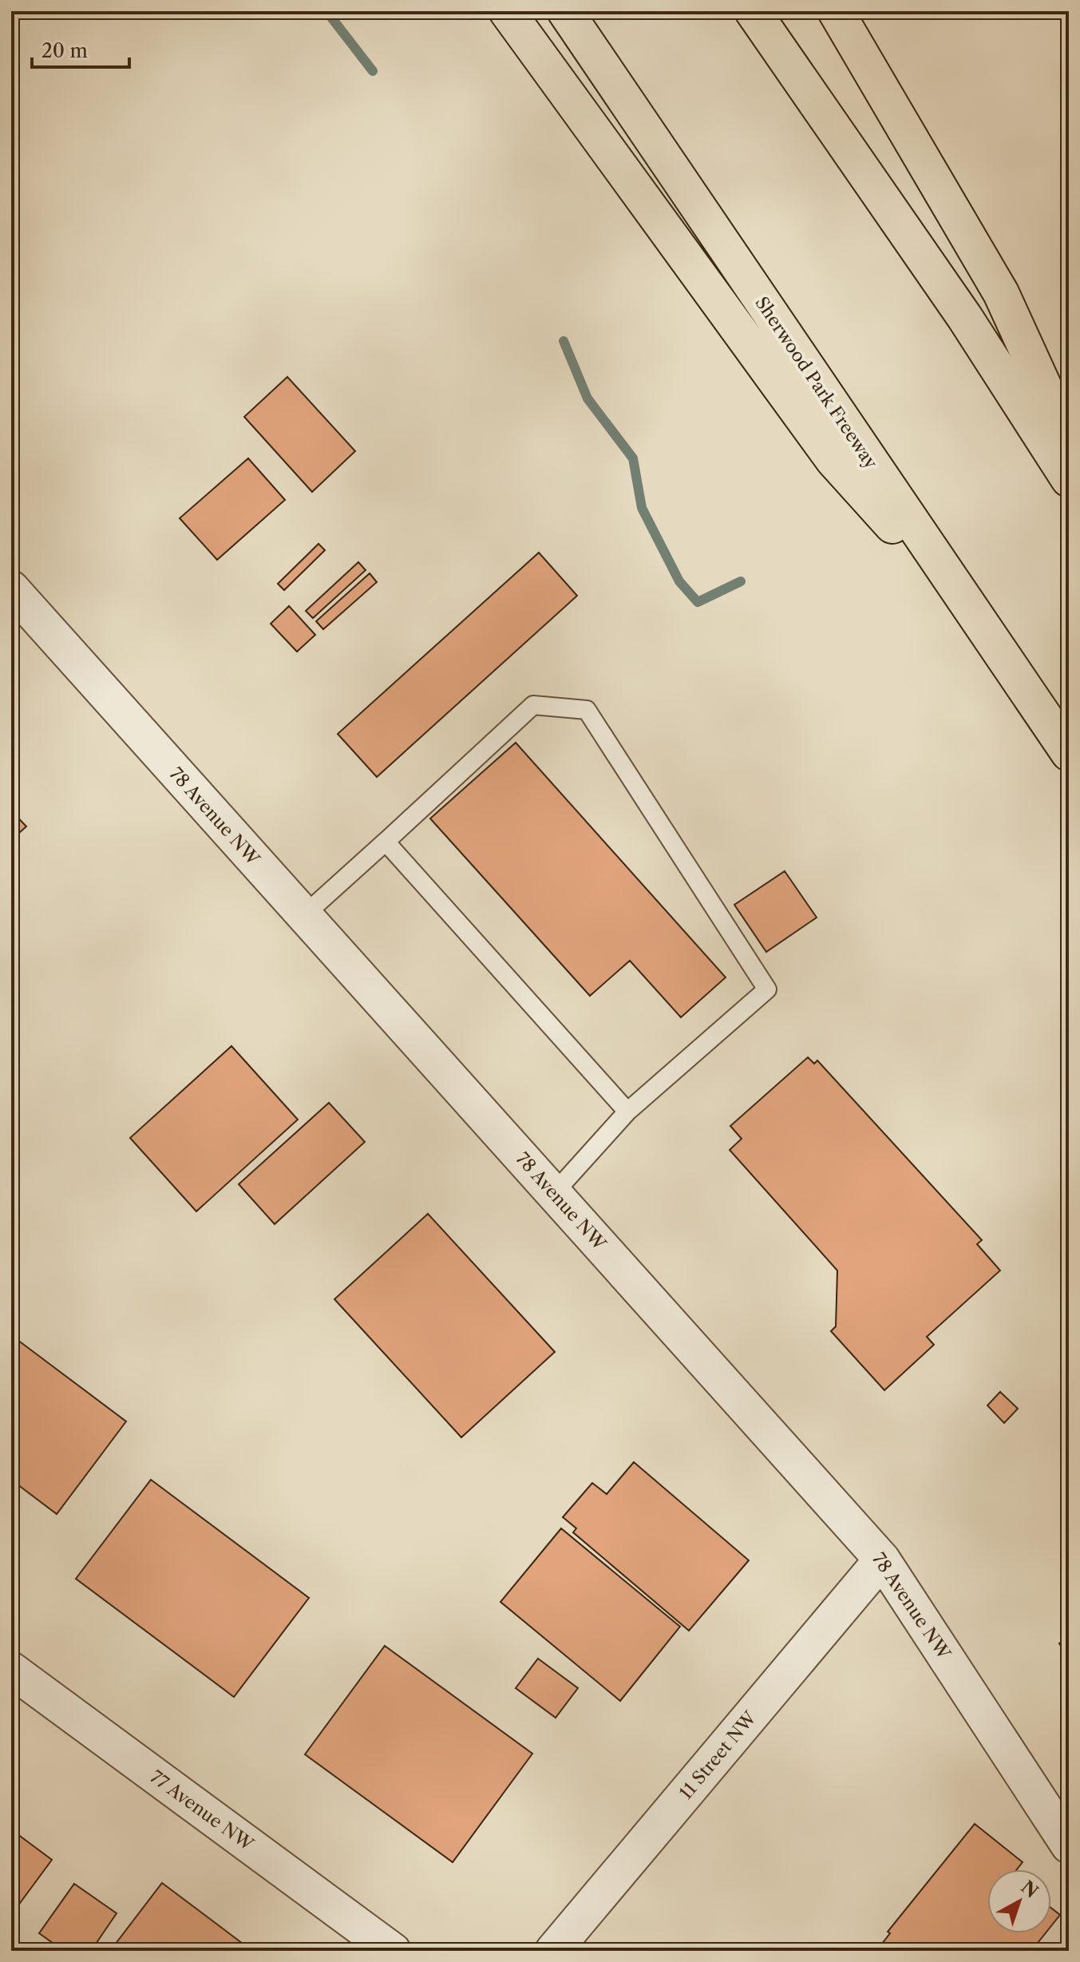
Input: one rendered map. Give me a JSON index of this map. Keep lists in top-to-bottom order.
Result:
{
  "streets": {
    "highway": ["Sherwood Park Freeway"],
    "street": ["78 Avenue NW", "11 Street NW", "77 Avenue NW"]
  },
  "crossings": [
    ["78 Avenue NW", "11 Street NW"]
  ],
  "scale_bar": "20 m",
  "north": "top right"
}
